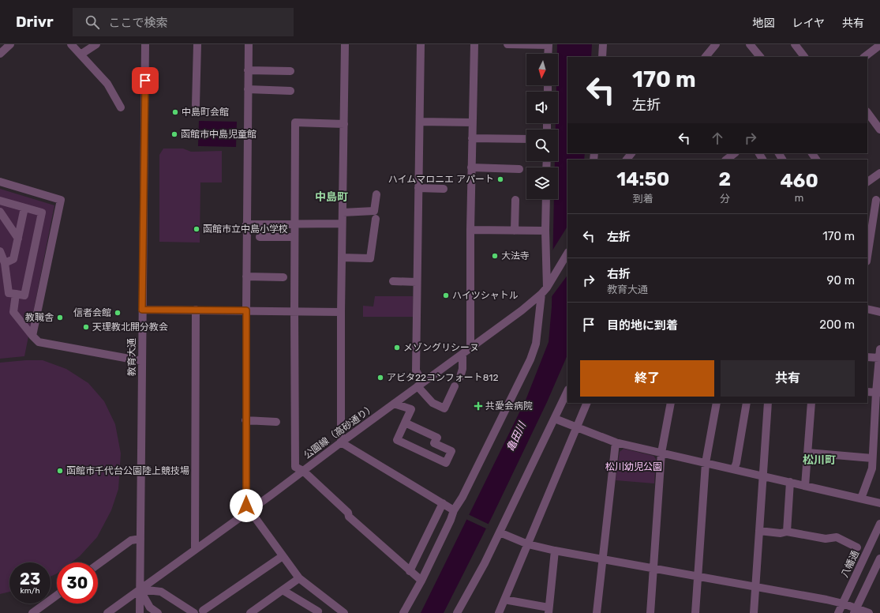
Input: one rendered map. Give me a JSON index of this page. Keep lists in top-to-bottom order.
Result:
{
  "streets": {
    "street": ["教育大通", "公園線（高砂通り）", "八幡通"]
  },
  "crossings": [
    ["教育大通", "公園線（高砂通り）"]
  ],
  "districts": ["中島町", "松川町"],
  "water": ["亀田川"],
  "parks": ["松川幼児公園"],
  "places": {
    "other": [
      "中島町会館",
      "函館市中島児童館",
      "ハイムマロニエ アパート",
      "函館市立中島小学校",
      "大法寺",
      "ハイツシャトル",
      "信者会館",
      "教職舎",
      "天理教北開分教会",
      "メゾングリシーヌ",
      "アビタ22コンフォート812",
      "函館市千代台公園陸上競技場"
    ],
    "health": ["共愛会病院"]
  },
  "north": "bottom",
  "page": {
    "header": "Drivr",
    "search": "ここで検索",
    "nav": ["地図", "レイヤ", "共有"],
    "turn": ["170 m", "左折"],
    "eta": [
      "14:50",
      "到着",
      "2",
      "分",
      "460",
      "m"
    ],
    "list": [
      {
        "name": "左折",
        "value": "170 m"
      },
      {
        "name": "右折",
        "note": "教育大通",
        "value": "90 m"
      },
      {
        "name": "目的地に到着",
        "value": "200 m"
      }
    ],
    "buttons": ["終了", "共有"],
    "speed": "23 km/h",
    "limit": "30"
  }
}
